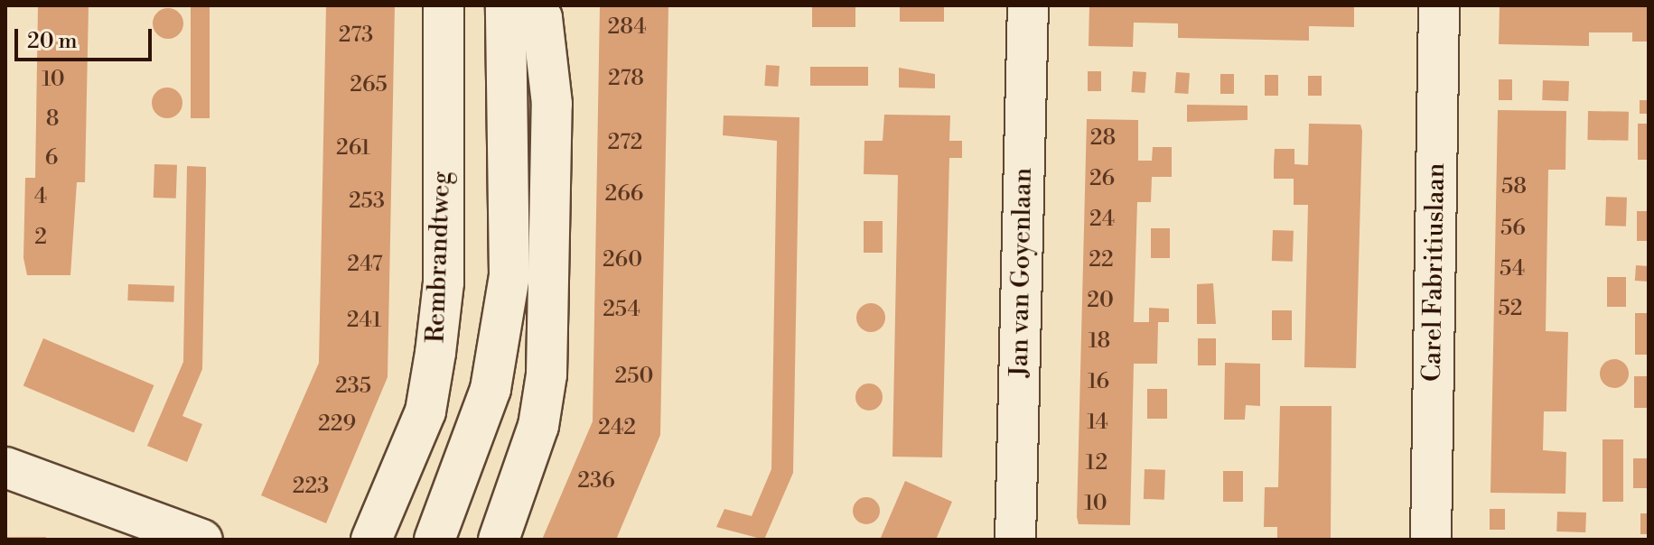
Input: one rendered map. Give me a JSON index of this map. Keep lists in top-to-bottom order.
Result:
{
  "streets": {
    "street": ["Rembrandtweg", "Jan van Goyenlaan", "Carel Fabritiuslaan"]
  },
  "house_numbers": [
    "284",
    "273",
    "278",
    "10",
    "265",
    "8",
    "28",
    "272",
    "261",
    "6",
    "26",
    "58",
    "266",
    "4",
    "253",
    "24",
    "56",
    "2",
    "260",
    "22",
    "247",
    "54",
    "20",
    "52",
    "254",
    "241",
    "18",
    "250",
    "16",
    "235",
    "14",
    "229",
    "242",
    "12",
    "236",
    "223",
    "10"
  ],
  "scale_bar": "20 m"
}
